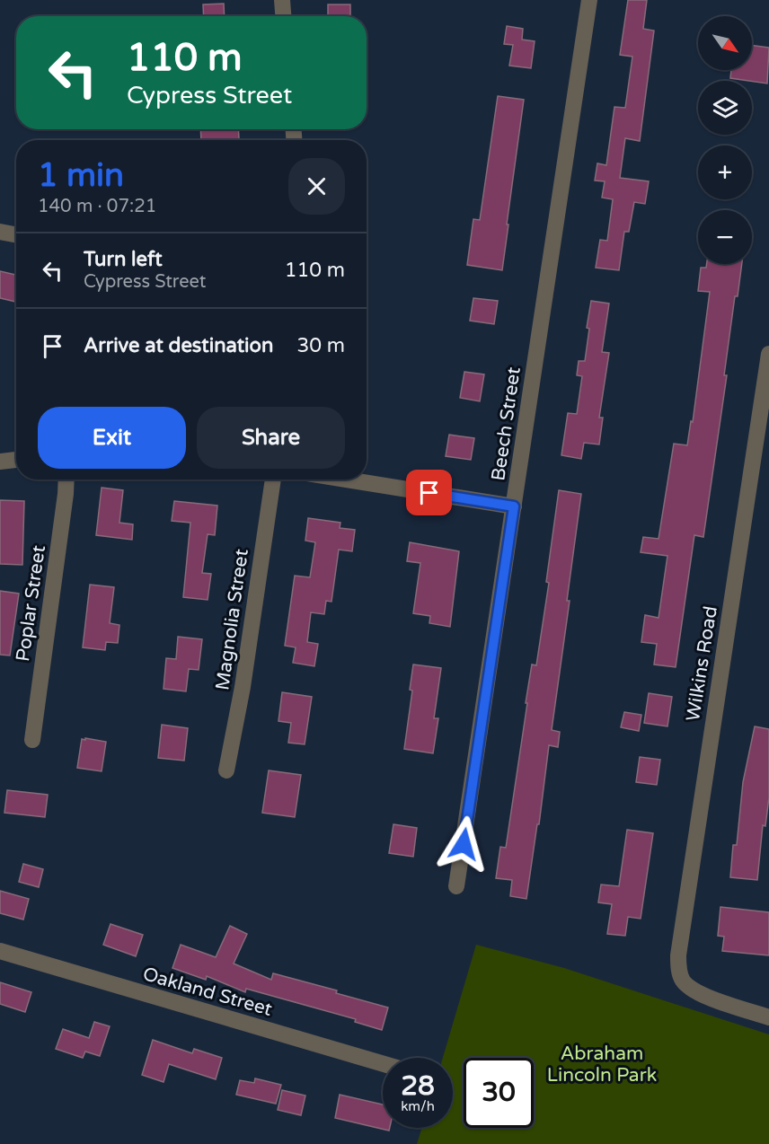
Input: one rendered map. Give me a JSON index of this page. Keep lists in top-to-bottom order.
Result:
{
  "streets": {
    "street": [
      "Beech Street",
      "Poplar Street",
      "Magnolia Street",
      "Wilkins Road",
      "Oakland Street"
    ]
  },
  "parks": ["Abraham Lincoln Park"],
  "north": "bottom right",
  "page": {
    "map_buttons": ["+", "−"],
    "turn": ["110 m", "Cypress Street"],
    "heading": ["1 min", "140 m · 07:21"],
    "list": [
      {
        "name": "Turn left",
        "note": "Cypress Street",
        "value": "110 m"
      },
      {
        "name": "Arrive at destination",
        "value": "30 m"
      }
    ],
    "buttons": ["Exit", "Share"],
    "speed": "28 km/h",
    "limit": "30"
  }
}
